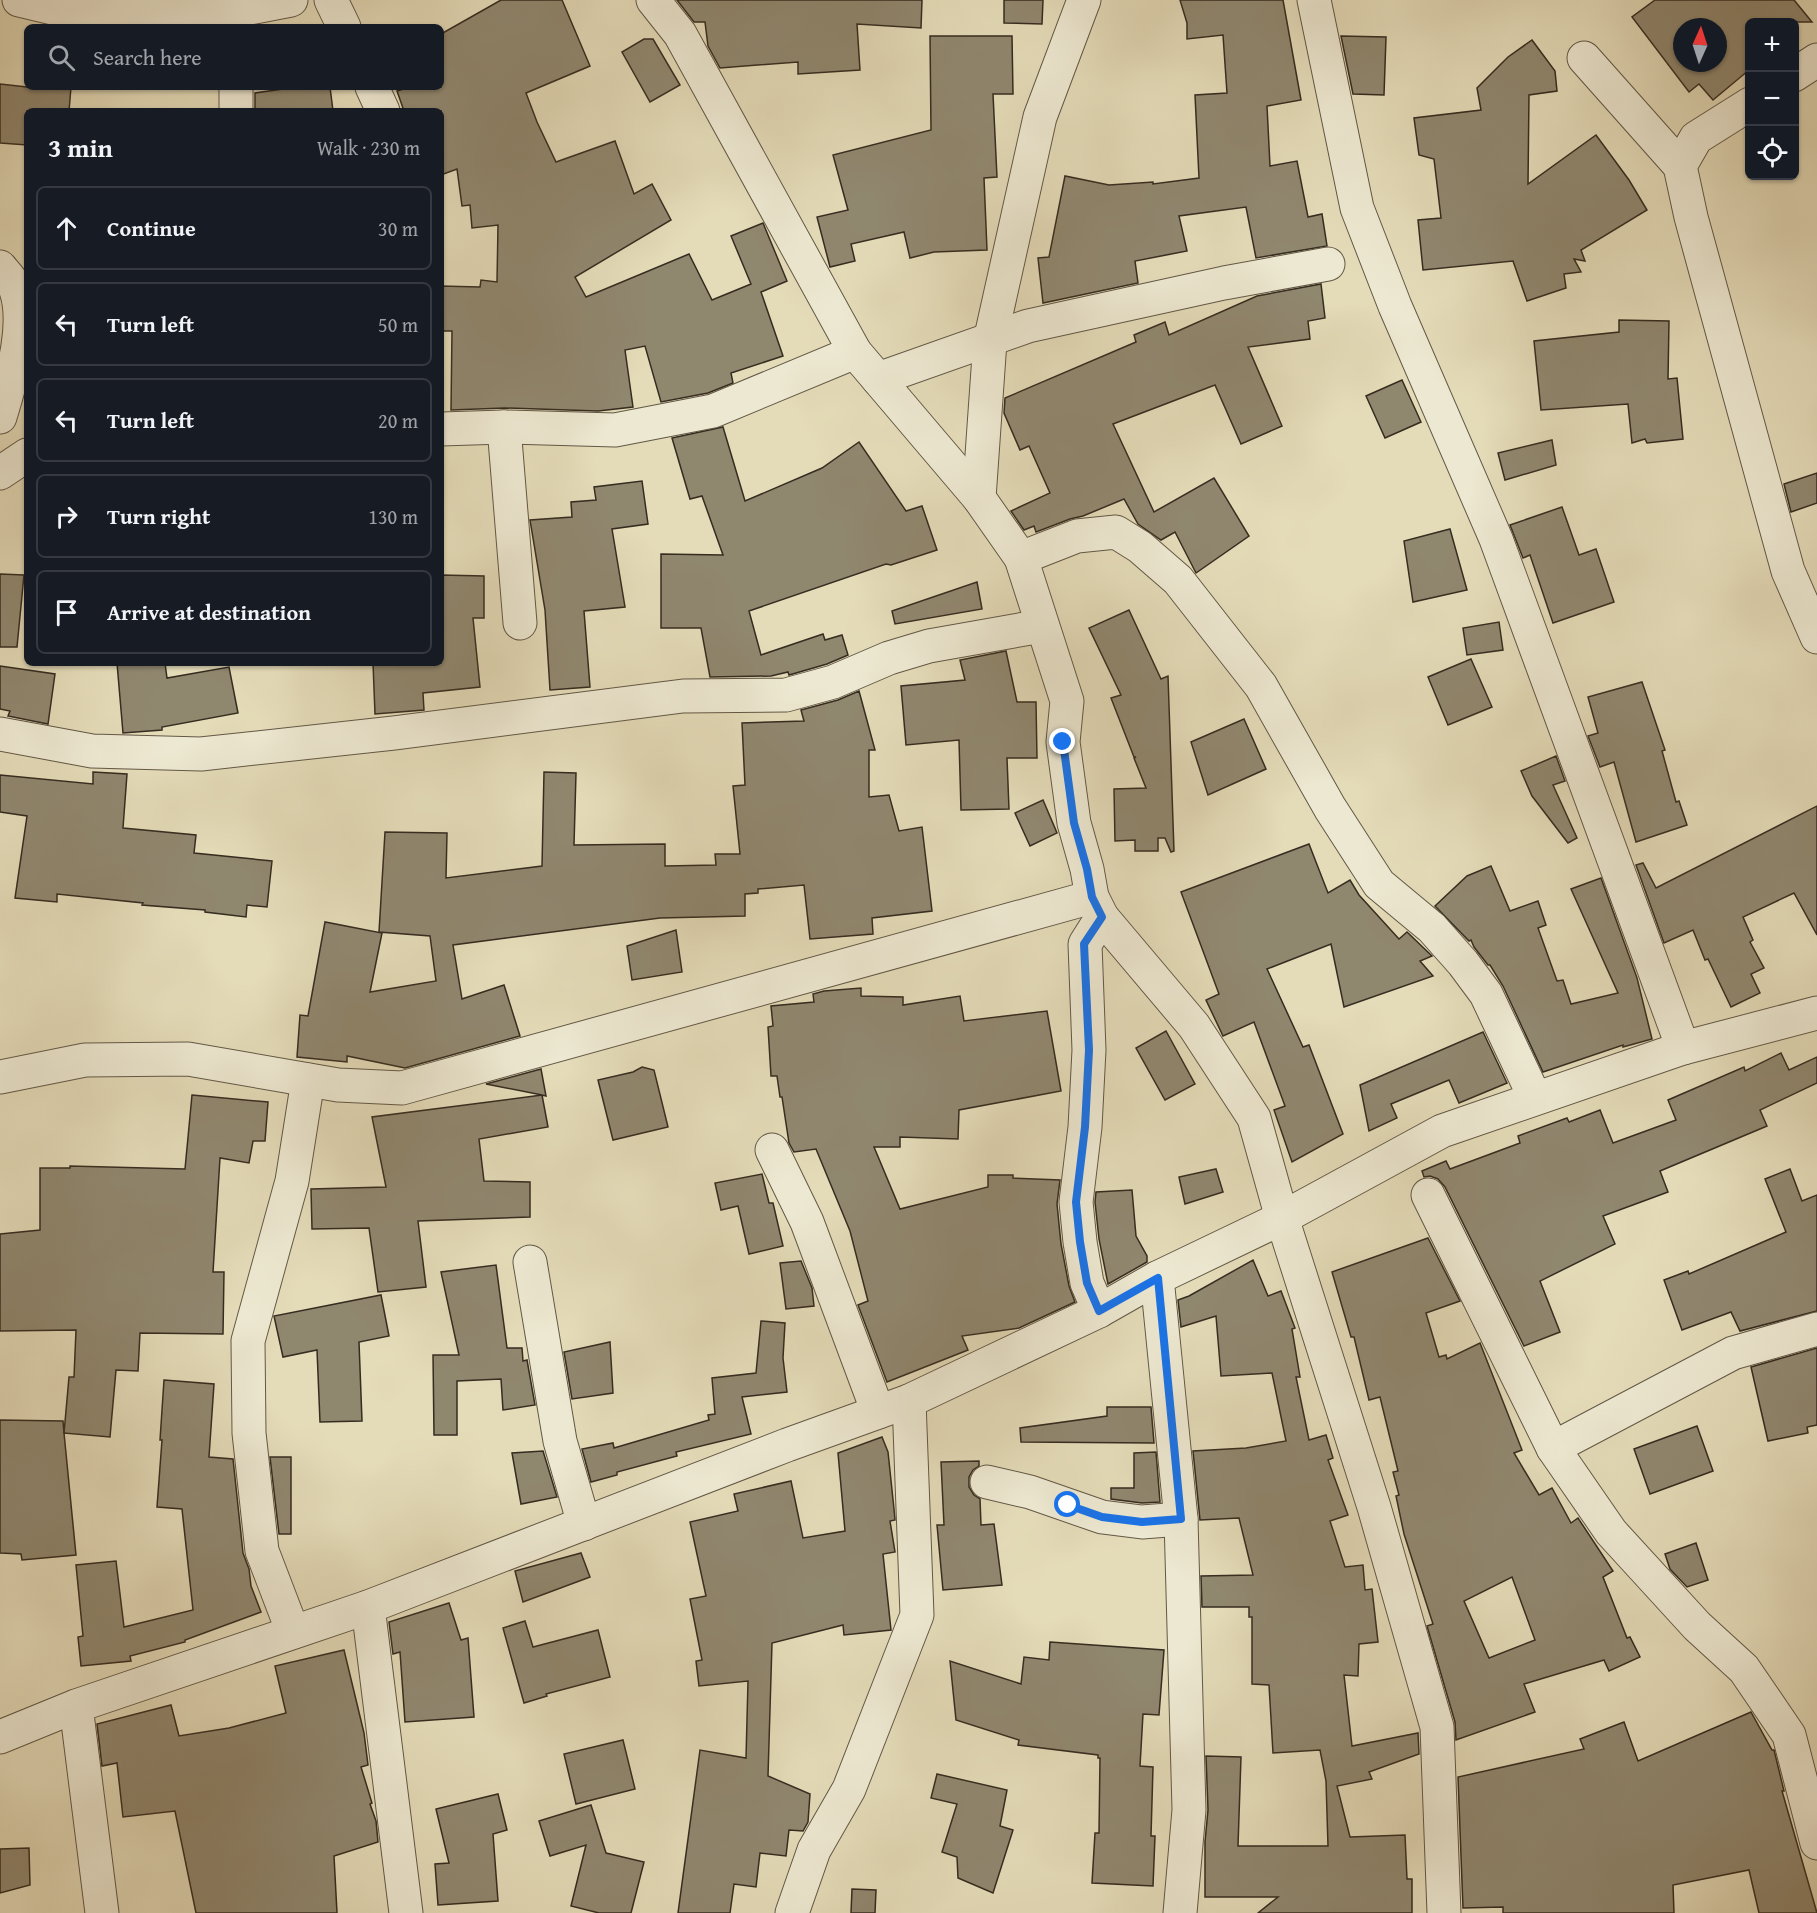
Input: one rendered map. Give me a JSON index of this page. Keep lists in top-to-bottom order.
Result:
{
  "north": "top",
  "page": {
    "map_buttons": ["+", "−"],
    "search": "Search here",
    "heading": ["3 min", "Walk · 230 m"],
    "list": [
      ["Continue", "30 m"],
      ["Turn left", "50 m"],
      ["Turn left", "20 m"],
      ["Turn right", "130 m"],
      "Arrive at destination"
    ]
  }
}
